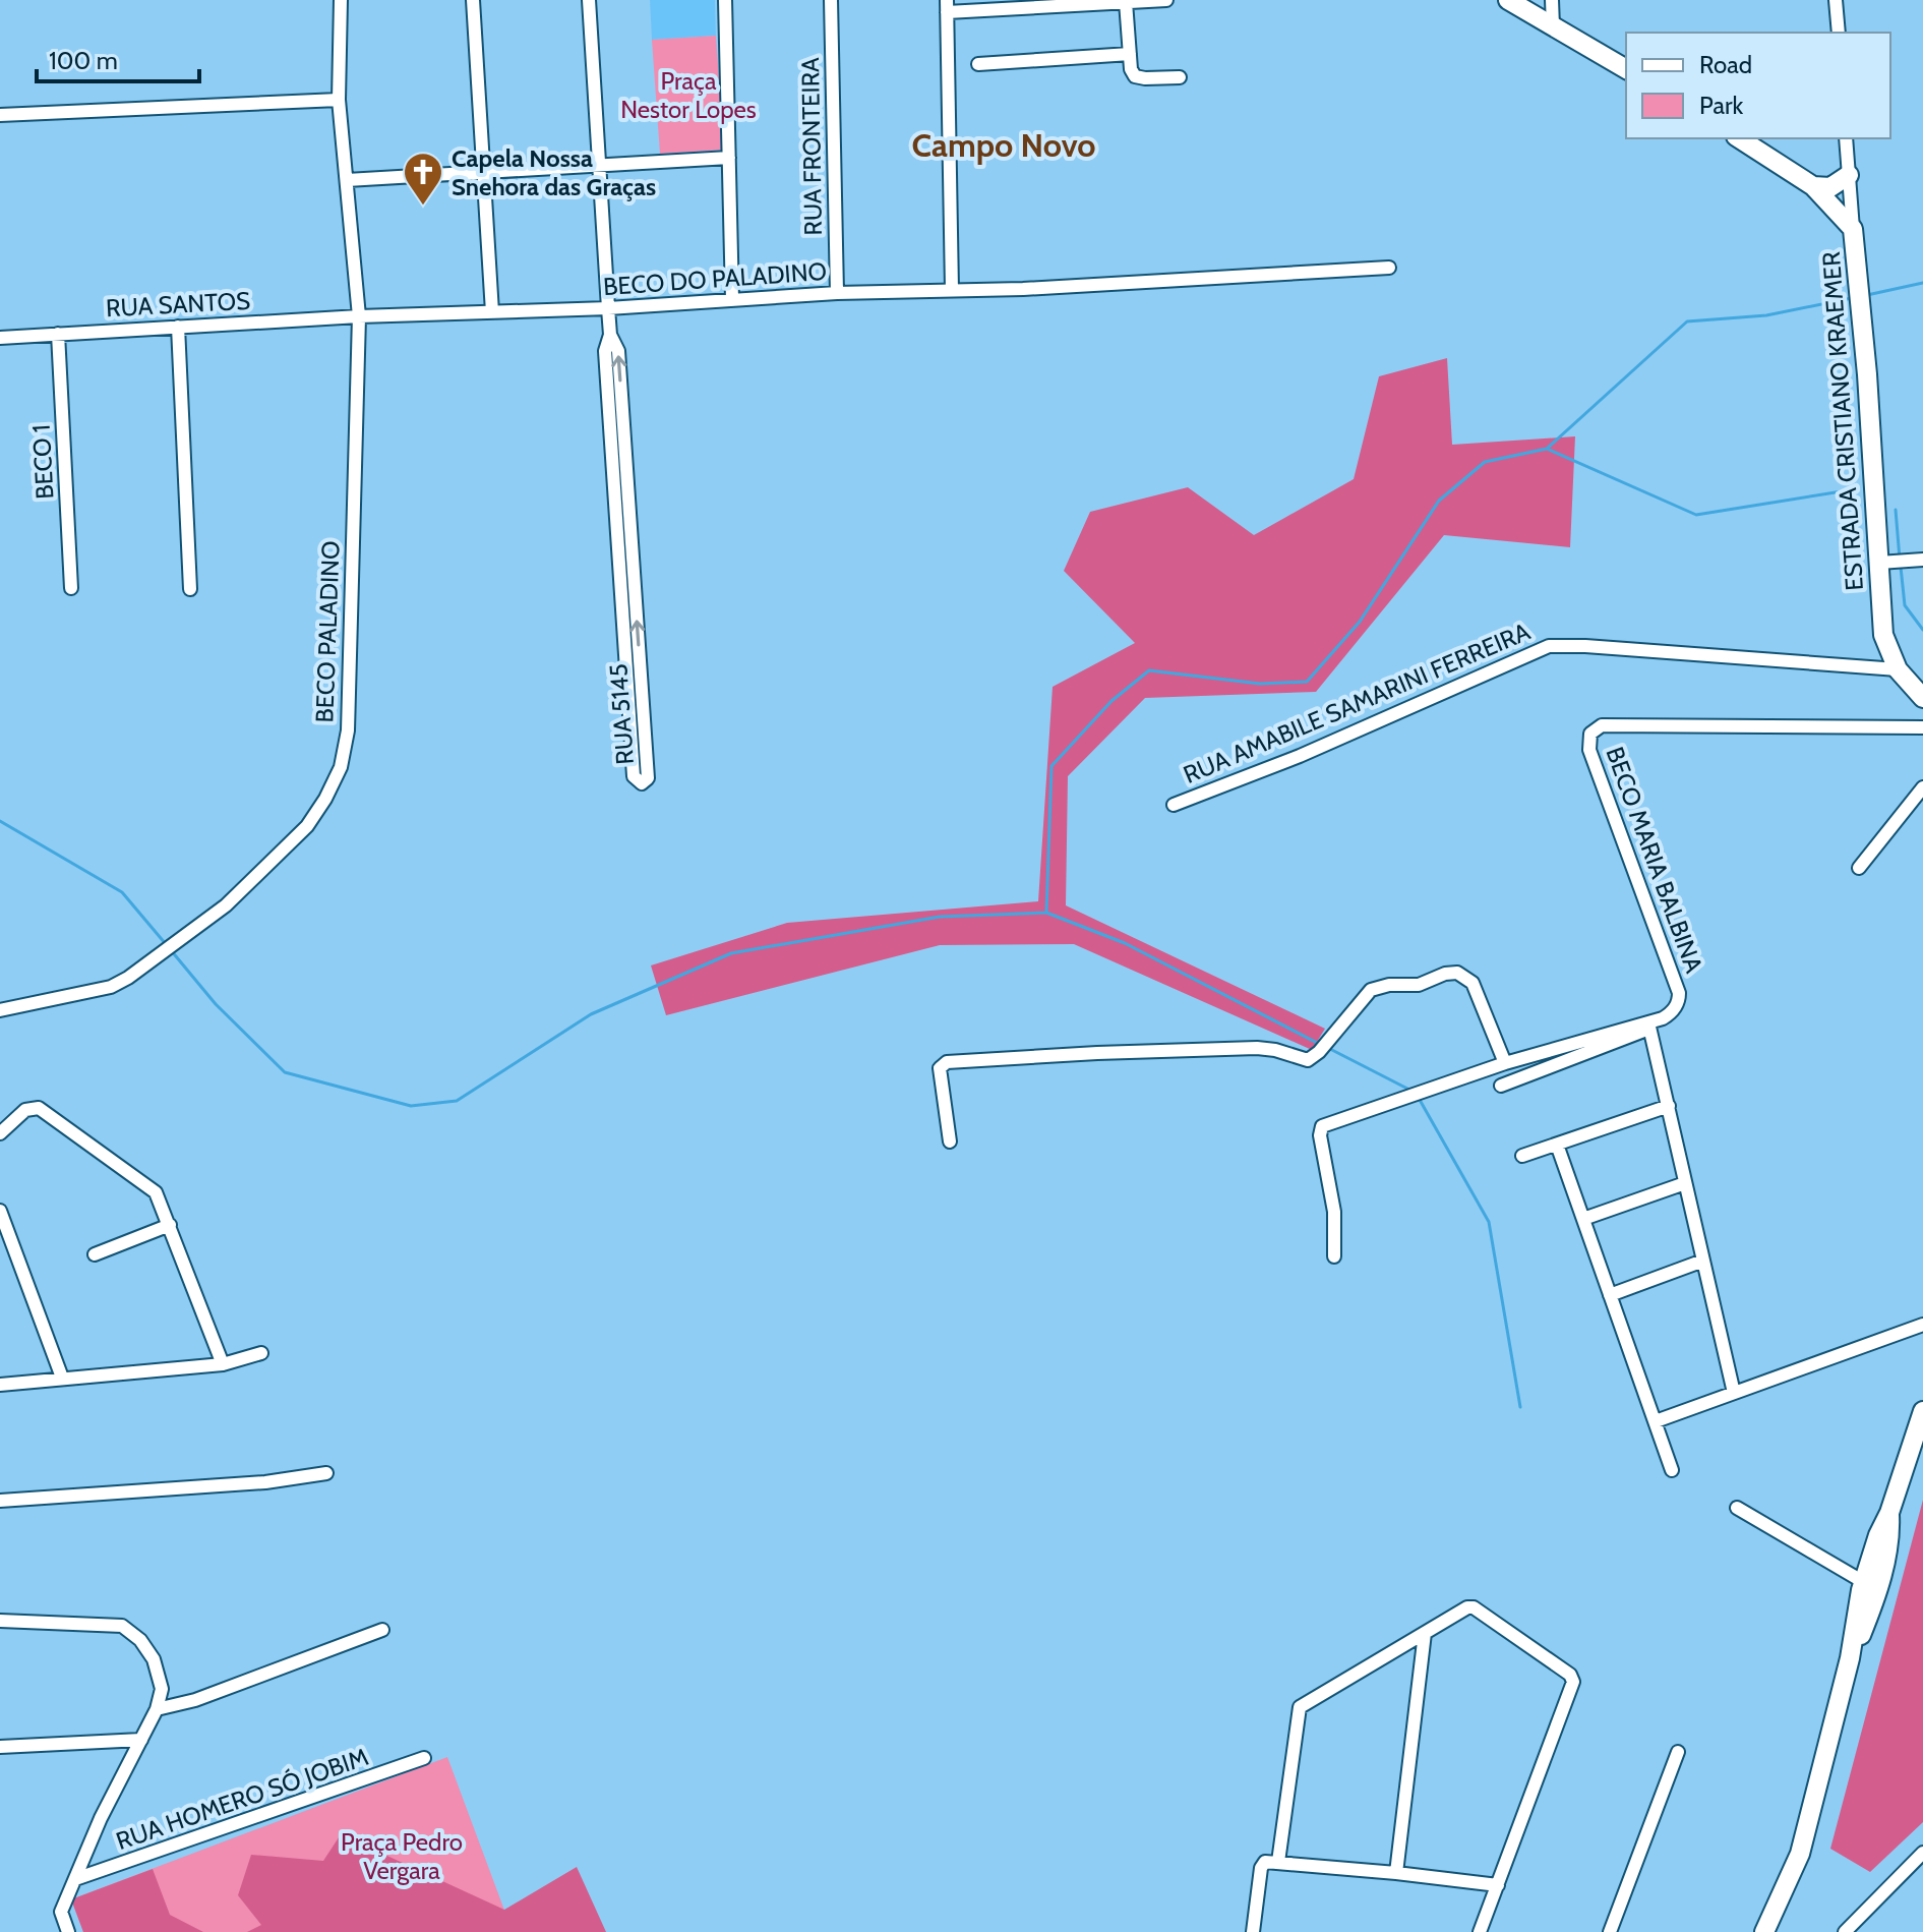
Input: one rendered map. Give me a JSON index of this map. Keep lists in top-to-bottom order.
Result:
{
  "streets": {
    "main road": ["ESTRADA CRISTIANO KRAEMER"],
    "street": [
      "RUA FRONTEIRA",
      "BECO DO PALADINO",
      "RUA SANTOS",
      "BECO 1",
      "BECO PALADINO",
      "RUA AMABILE SAMARINI FERREIRA",
      "RUA 5145",
      "BECO MARIA BALBINA",
      "RUA HOMERO SÓ JOBIM"
    ]
  },
  "crossings": [
    ["RUA FRONTEIRA", "BECO DO PALADINO"],
    ["BECO DO PALADINO", "RUA SANTOS"],
    ["BECO DO PALADINO", "BECO PALADINO"],
    ["BECO DO PALADINO", "RUA 5145"],
    ["RUA SANTOS", "BECO 1"],
    ["RUA SANTOS", "BECO PALADINO"],
    ["ESTRADA CRISTIANO KRAEMER", "RUA AMABILE SAMARINI FERREIRA"]
  ],
  "districts": ["Campo Novo"],
  "parks": ["Praça Nestor Lopes", "Praça Pedro Vergara"],
  "places": {
    "church": ["Capela Nossa Snehora das Graças"]
  },
  "legend": ["Road", "Park"],
  "scale_bar": "100 m"
}
